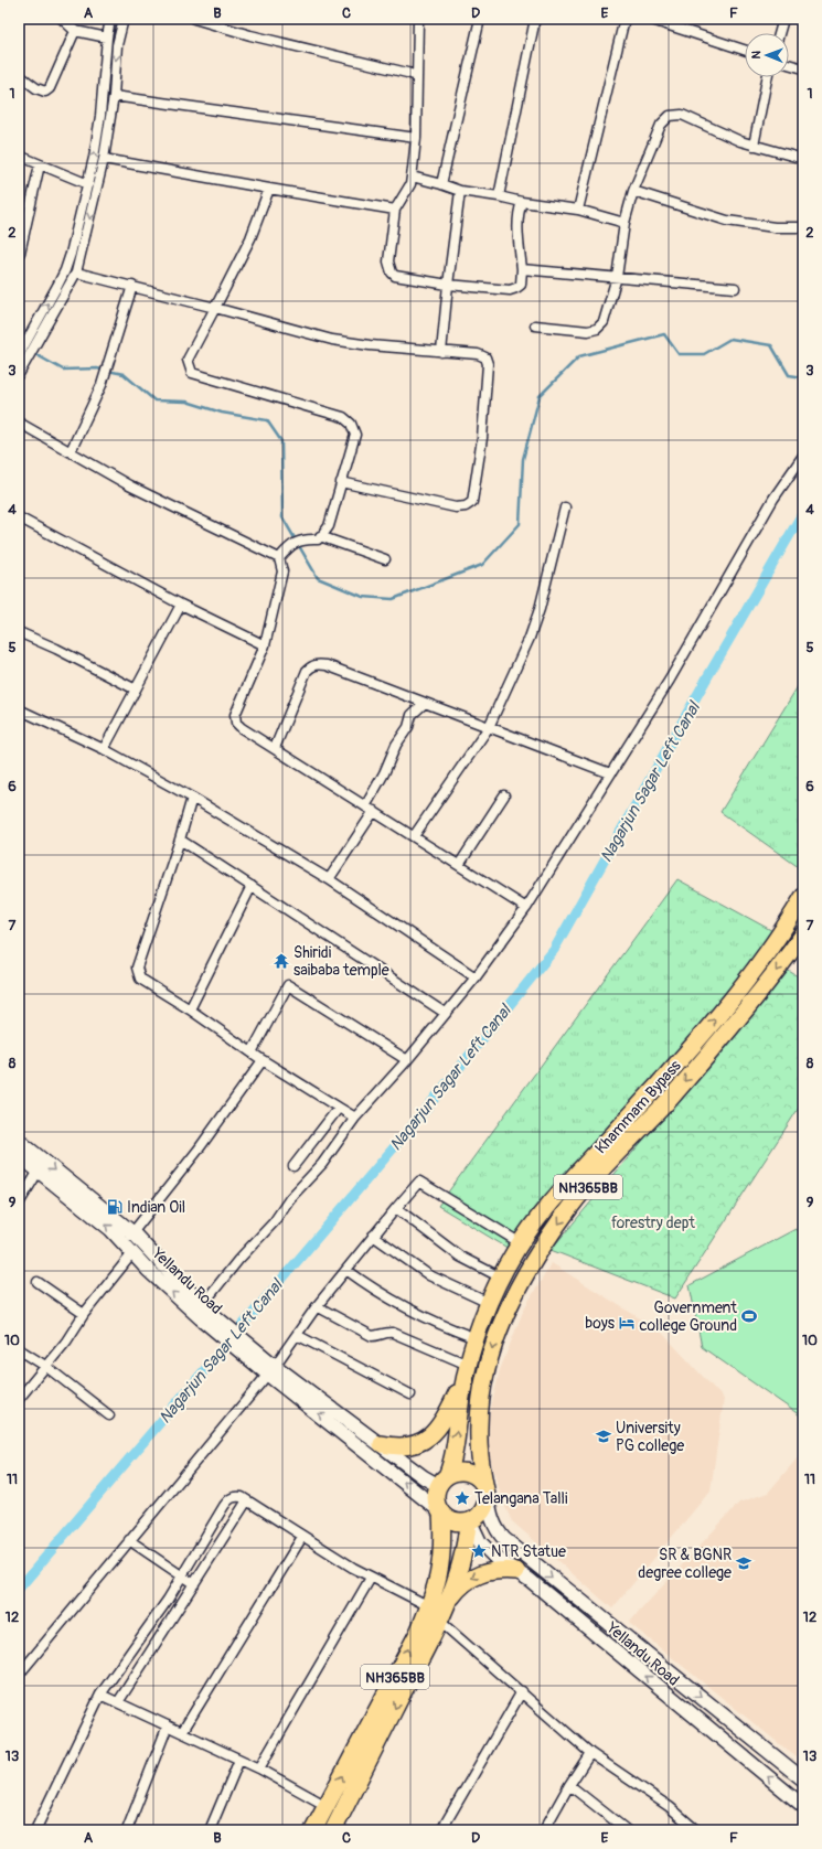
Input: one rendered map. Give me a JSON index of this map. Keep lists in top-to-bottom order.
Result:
{
  "streets": {
    "highway": ["Khammam Bypass", "NH365BB"],
    "main road": ["Yellandu Road"]
  },
  "crossings": [
    ["Khammam Bypass", "NH365BB"],
    ["Khammam Bypass", "Yellandu Road"],
    ["NH365BB", "Yellandu Road"]
  ],
  "water": ["Nagarjun Sagar Left Canal"],
  "parks": ["forestry dept"],
  "places": {
    "temple": ["Shiridi saibaba temple"],
    "fuel station": ["Indian Oil"],
    "sports": ["Government college Ground"],
    "hotel": ["boys"],
    "school or university": ["University PG college", "SR & BGNR degree college"],
    "place": ["Telangana Talli", "NTR Statue"]
  },
  "north": "left",
  "grid": {
    "columns": [
      "A",
      "B",
      "C",
      "D",
      "E",
      "F"
    ],
    "rows": [
      "1",
      "2",
      "3",
      "4",
      "5",
      "6",
      "7",
      "8",
      "9",
      "10",
      "11",
      "12",
      "13"
    ]
  }
}
